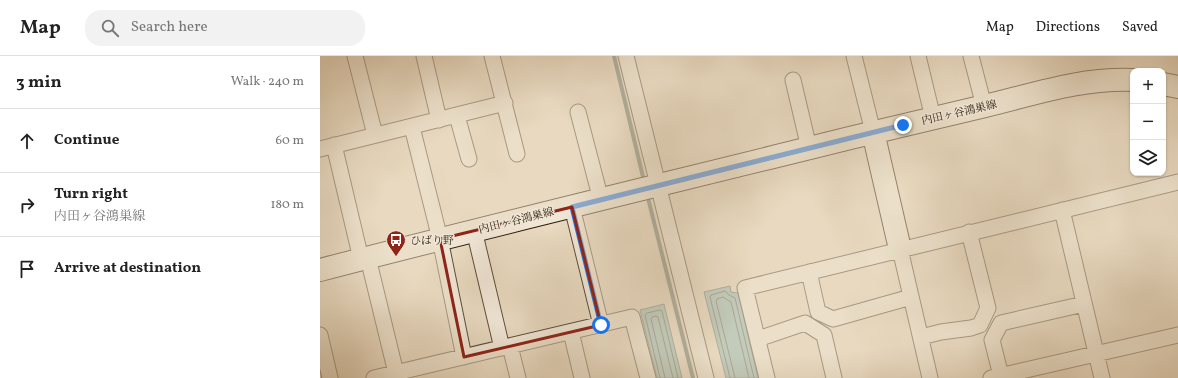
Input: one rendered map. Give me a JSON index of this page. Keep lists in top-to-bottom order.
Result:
{
  "streets": {
    "main road": ["内田ヶ谷鴻巣線"]
  },
  "places": {
    "bus stop": ["ひばり野"]
  },
  "page": {
    "header": "Map",
    "search": "Search here",
    "nav": ["Map", "Directions", "Saved"],
    "heading": ["3 min", "Walk · 240 m"],
    "map_buttons": ["+", "−"],
    "list": [
      ["Continue", "60 m"],
      ["Turn right", "内田ヶ谷鴻巣線", "180 m"],
      "Arrive at destination"
    ]
  }
}
